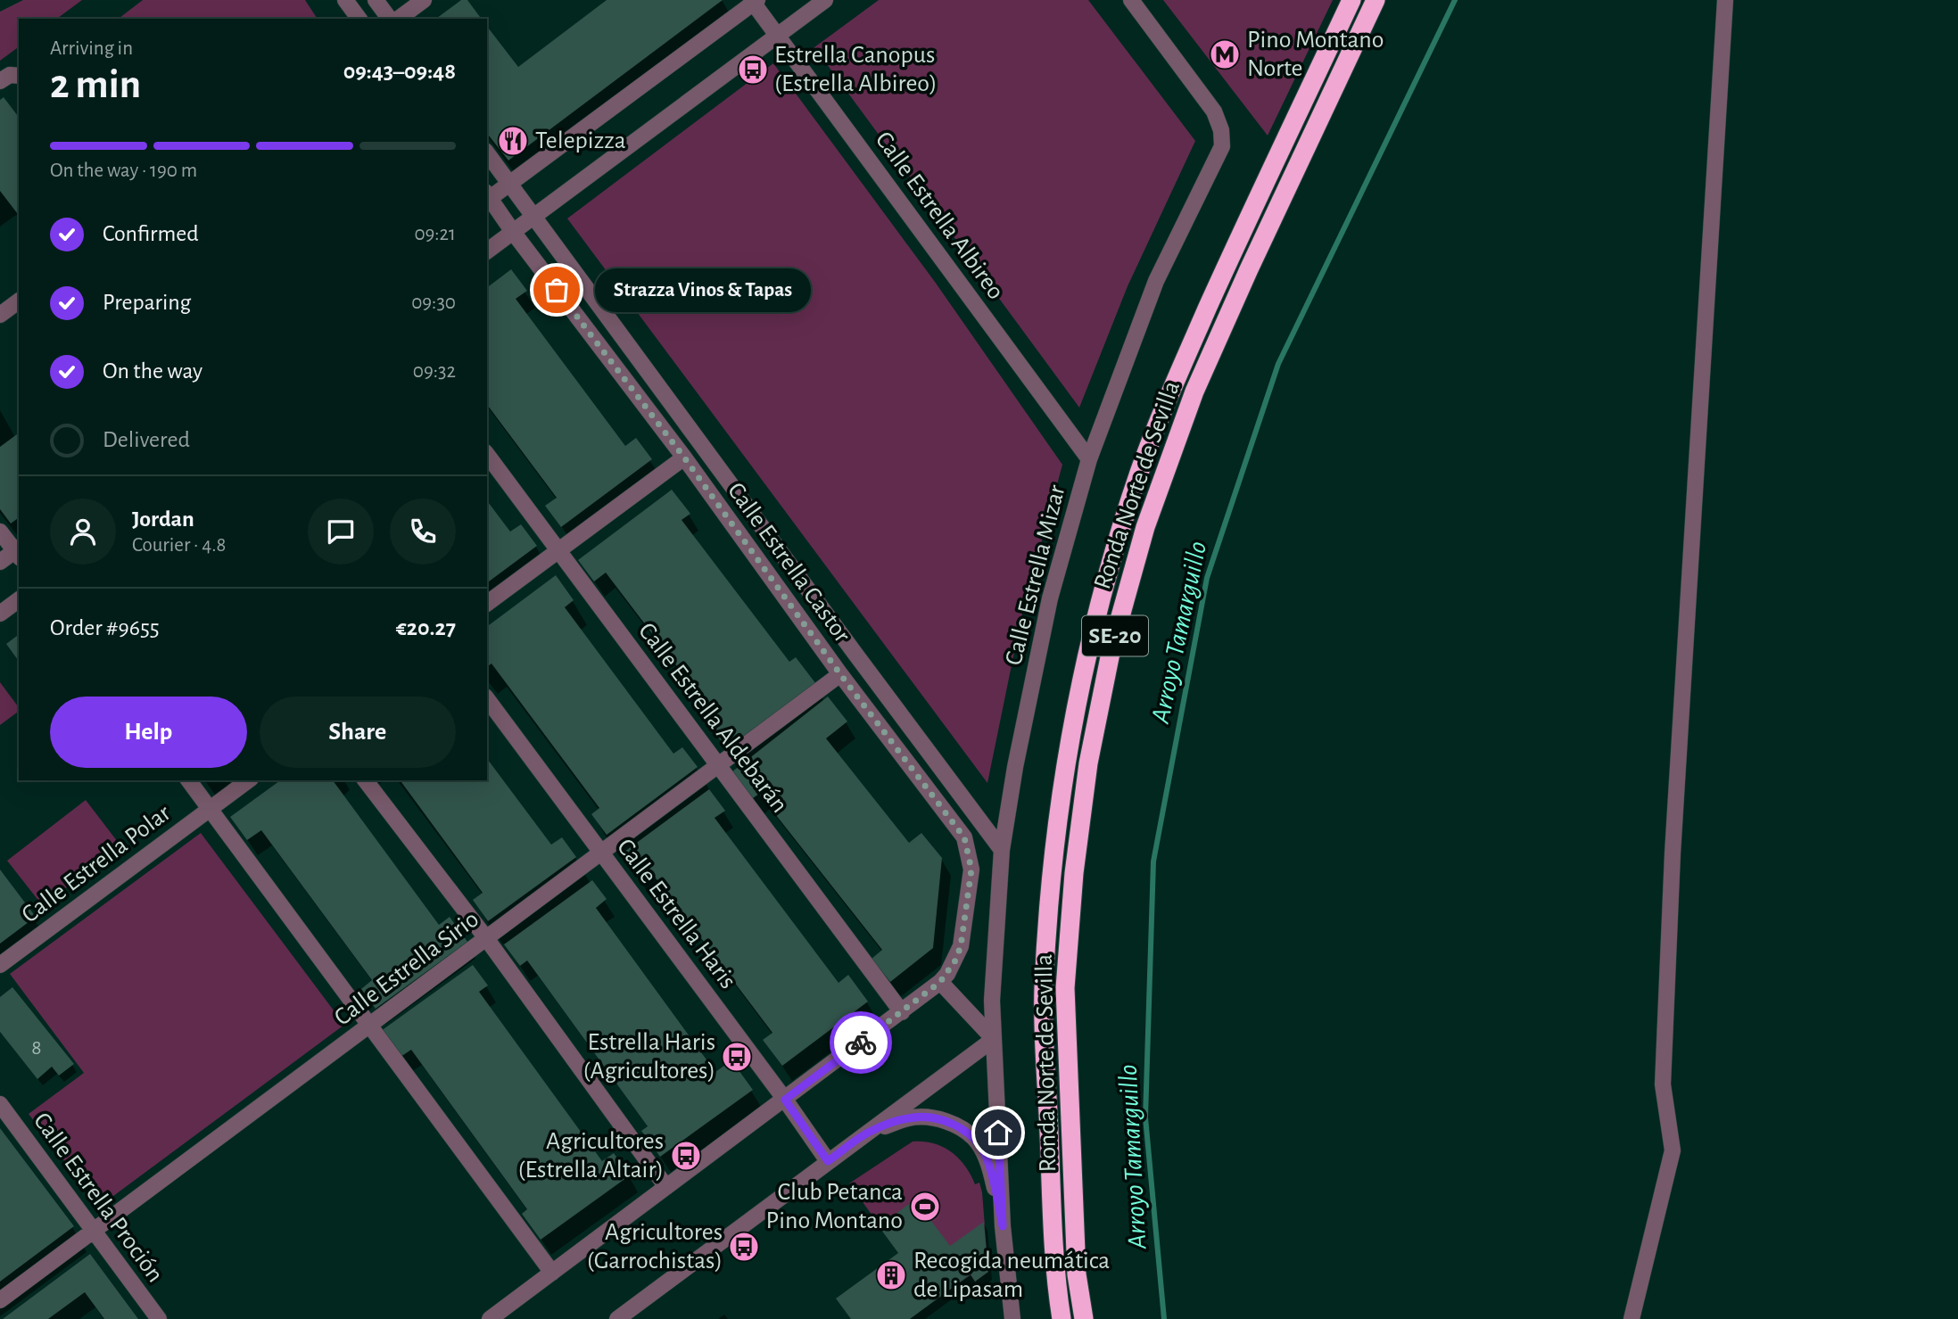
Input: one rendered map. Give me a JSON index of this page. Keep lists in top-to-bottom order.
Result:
{
  "streets": {
    "highway": ["Ronda Norte de Sevilla", "SE-20"],
    "street": [
      "Calle Estrella Albireo",
      "Calle Estrella Castor",
      "Calle Estrella Mizar",
      "Calle Estrella Aldebarán",
      "Calle Estrella Polar",
      "Calle Estrella Haris",
      "Calle Estrella Sirio",
      "Calle Estrella Proción"
    ]
  },
  "crossings": [
    ["Calle Estrella Albireo", "Calle Estrella Mizar"],
    ["Calle Estrella Castor", "Calle Estrella Mizar"],
    ["Calle Estrella Castor", "Calle Estrella Sirio"],
    ["Calle Estrella Aldebarán", "Calle Estrella Sirio"],
    ["Calle Estrella Haris", "Calle Estrella Sirio"],
    ["Calle Estrella Sirio", "Calle Estrella Proción"]
  ],
  "water": ["Arroyo Tamarguillo"],
  "places": {
    "metro station": ["Pino Montano Norte"],
    "bus stop": [
      "Estrella Canopus (Estrella Albireo)",
      "Estrella Haris (Agricultores)",
      "Agricultores (Estrella Altair)",
      "Agricultores (Garrochistas)"
    ],
    "restaurant": ["Telepizza"],
    "other": ["Strazza Vinos & Tapas"],
    "sports": ["Club Petanca Pino Montano"],
    "building": ["Recogida neumática de Lipasam"]
  },
  "house_numbers": ["8"],
  "page": {
    "heading": ["2 min", "Arriving in", "09:43–09:48"],
    "panel": [
      "Jordan",
      "Courier · 4.8",
      "Order #9655",
      "€20.27"
    ],
    "bar": "On the way · 190 m",
    "list": [
      ["Confirmed", "09:21"],
      ["Preparing", "09:30"],
      ["On the way", "09:32"],
      "Delivered"
    ],
    "bubble": "Strazza Vinos & Tapas",
    "buttons": ["Help", "Share"]
  }
}
